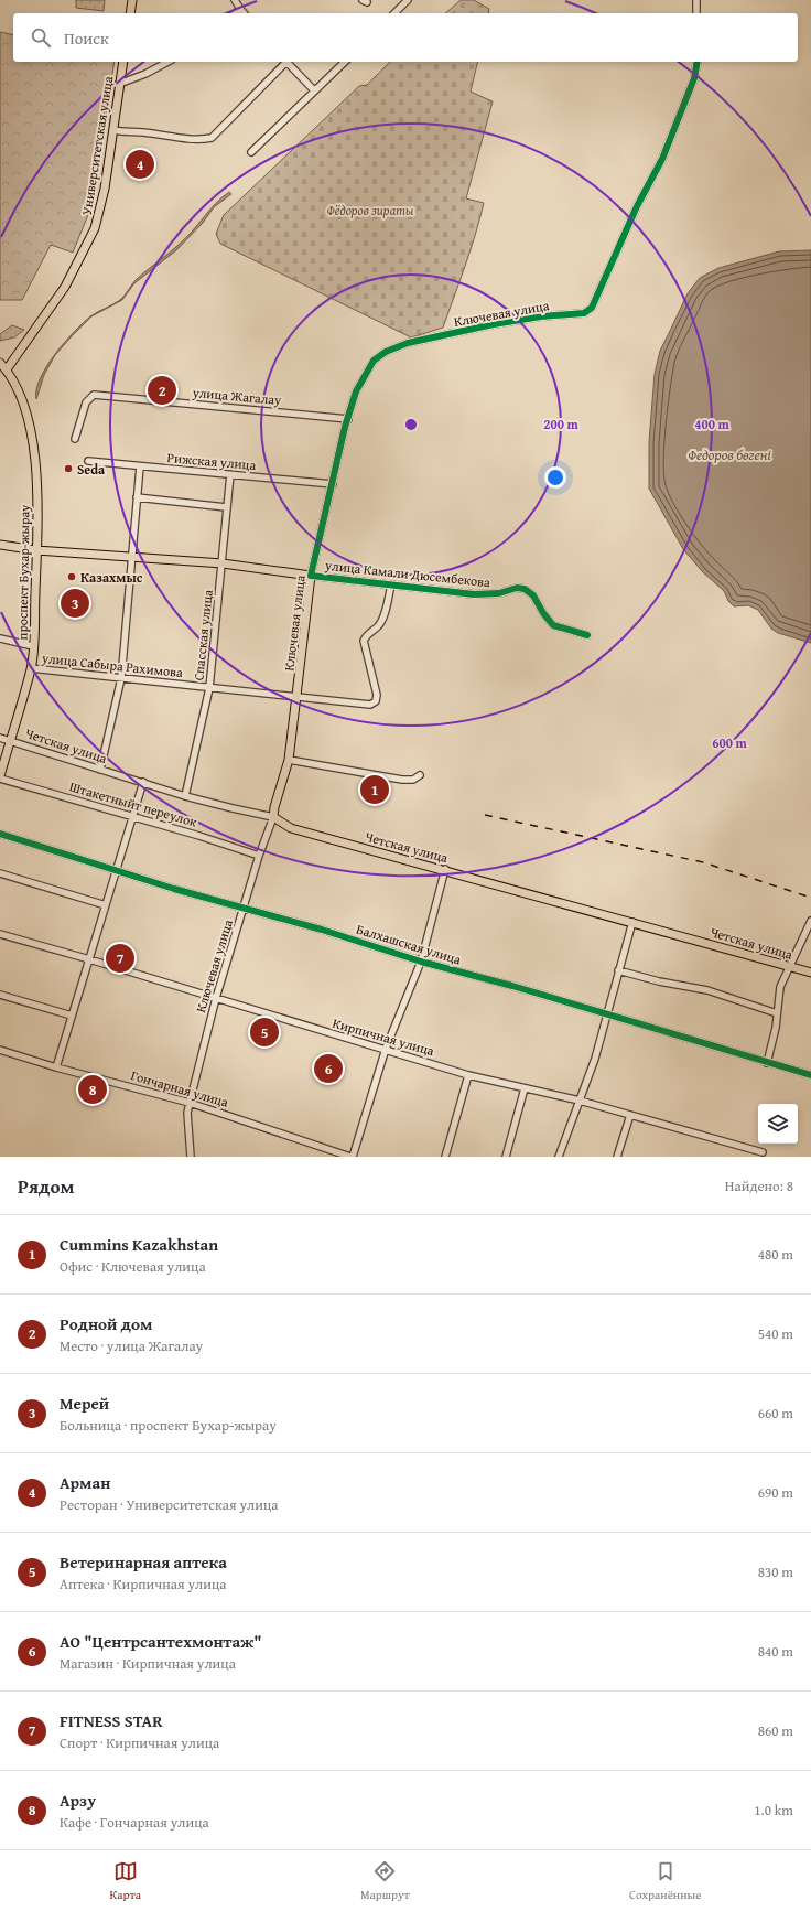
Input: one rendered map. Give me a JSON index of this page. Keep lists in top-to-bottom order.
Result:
{
  "streets": {
    "main road": [
      "Университетская улица",
      "Ключевая улица",
      "проспект Бухар-жырау",
      "улица Камали Дюсембекова",
      "Четская улица"
    ],
    "street": [
      "улица Жагалау",
      "Рижская улица",
      "Спасская улица",
      "улица Сабыра Рахимова",
      "Штакетныйт переулок",
      "Балхашская улица",
      "Кирпичная улица",
      "Гончарная улица"
    ]
  },
  "crossings": [
    ["Университетская улица", "проспект Бухар-жырау"],
    ["Ключевая улица", "улица Жагалау"],
    ["Ключевая улица", "Рижская улица"],
    ["Ключевая улица", "улица Камали Дюсембекова"],
    ["Ключевая улица", "улица Сабыра Рахимова"],
    ["Ключевая улица", "Четская улица"],
    ["Ключевая улица", "Штакетныйт переулок"],
    ["Ключевая улица", "Балхашская улица"],
    ["Ключевая улица", "Кирпичная улица"],
    ["Ключевая улица", "Гончарная улица"],
    ["Рижская улица", "Спасская улица"],
    ["проспект Бухар-жырау", "улица Камали Дюсембекова"],
    ["проспект Бухар-жырау", "улица Сабыра Рахимова"],
    ["проспект Бухар-жырау", "Четская улица"],
    ["проспект Бухар-жырау", "Штакетныйт переулок"],
    ["улица Камали Дюсембекова", "Спасская улица"],
    ["улица Камали Дюсембекова", "улица Сабыра Рахимова"],
    ["Спасская улица", "улица Сабыра Рахимова"],
    ["Спасская улица", "Четская улица"]
  ],
  "water": ["Федоров бөгені"],
  "parks": ["Фёдоров зираты"],
  "places": ["Seda", "Казахмыс"],
  "page": {
    "search": "Поиск",
    "pins": [
      "4",
      "2",
      "3",
      "1",
      "7",
      "5",
      "6",
      "8"
    ],
    "heading": ["Рядом", "Найдено: 8"],
    "list": [
      {
        "mark": "1",
        "name": "Cummins Kazakhstan",
        "note": "Офис · Ключевая улица",
        "value": "480 m"
      },
      {
        "mark": "2",
        "name": "Родной дом",
        "note": "Место · улица Жагалау",
        "value": "540 m"
      },
      {
        "mark": "3",
        "name": "Мерей",
        "note": "Больница · проспект Бухар-жырау",
        "value": "660 m"
      },
      {
        "mark": "4",
        "name": "Арман",
        "note": "Ресторан · Университетская улица",
        "value": "690 m"
      },
      {
        "mark": "5",
        "name": "Ветеринарная аптека",
        "note": "Аптека · Кирпичная улица",
        "value": "830 m"
      },
      {
        "mark": "6",
        "name": "АО \"Центрсантехмонтаж\"",
        "note": "Магазин · Кирпичная улица",
        "value": "840 m"
      },
      {
        "mark": "7",
        "name": "FITNESS STAR",
        "note": "Спорт · Кирпичная улица",
        "value": "860 m"
      },
      {
        "mark": "8",
        "name": "Арзу",
        "note": "Кафе · Гончарная улица",
        "value": "1.0 km"
      }
    ],
    "nav": ["Карта", "Маршрут", "Сохранённые"]
  },
  "rings": ["200 m", "400 m", "600 m"]
}
